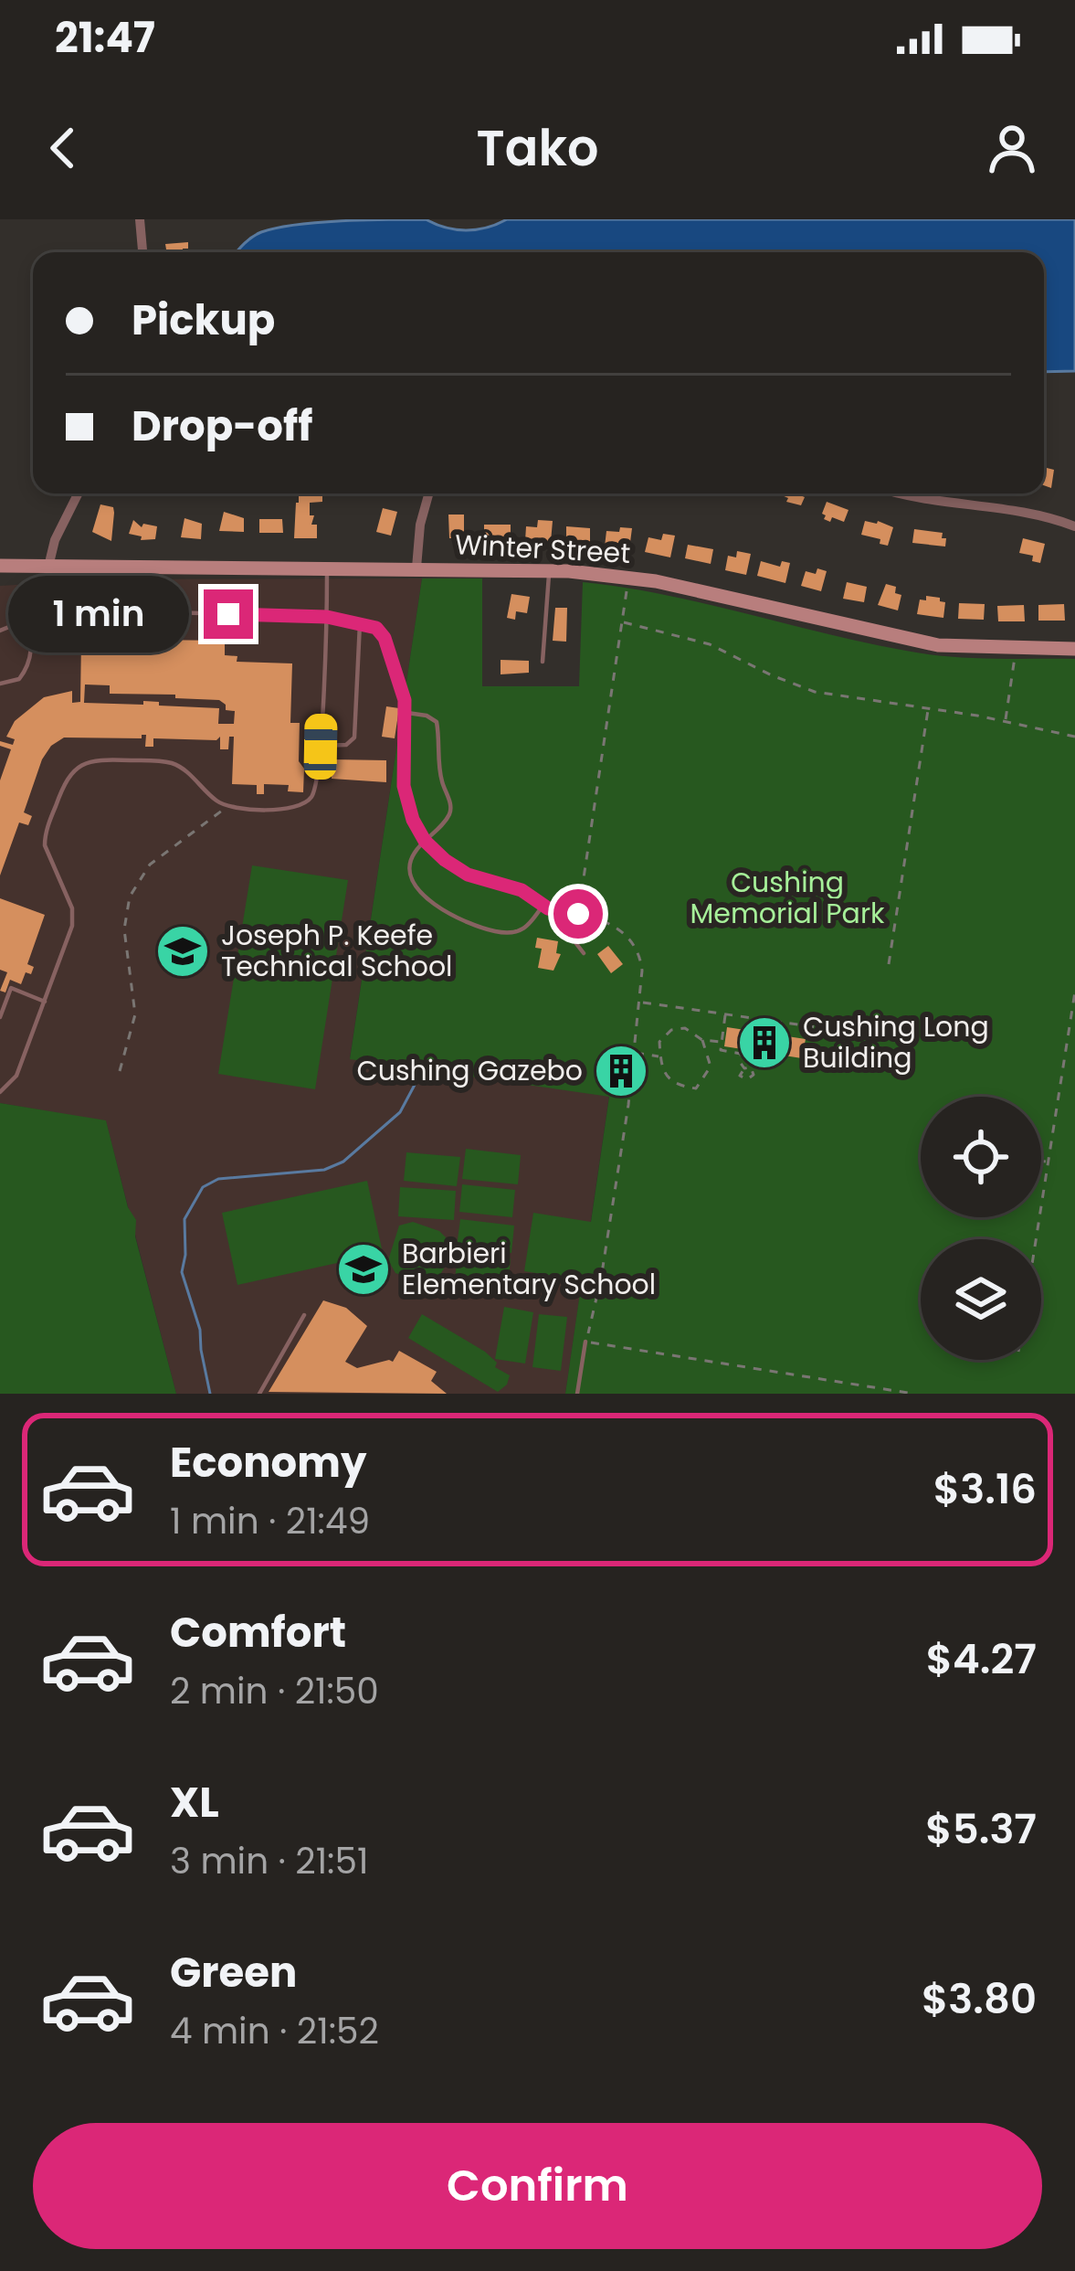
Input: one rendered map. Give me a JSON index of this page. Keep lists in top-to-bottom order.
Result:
{
  "streets": {
    "main road": ["Winter Street"]
  },
  "parks": ["Cushing Memorial Park"],
  "places": {
    "school or university": ["Joseph P. Keefe Technical School", "Barbieri Elementary School"],
    "building": ["Cushing Long Building", "Cushing Gazebo"]
  },
  "page": {
    "status": "21:47",
    "header": "Tako",
    "banner": ["Pickup", "Drop-off"],
    "bubble": "1 min",
    "list": [
      {
        "name": "Economy",
        "note": "1 min · 21:49",
        "value": "$3.16"
      },
      {
        "name": "Comfort",
        "note": "2 min · 21:50",
        "value": "$4.27"
      },
      {
        "name": "XL",
        "note": "3 min · 21:51",
        "value": "$5.37"
      },
      {
        "name": "Green",
        "note": "4 min · 21:52",
        "value": "$3.80"
      }
    ],
    "buttons": "Confirm"
  }
}
